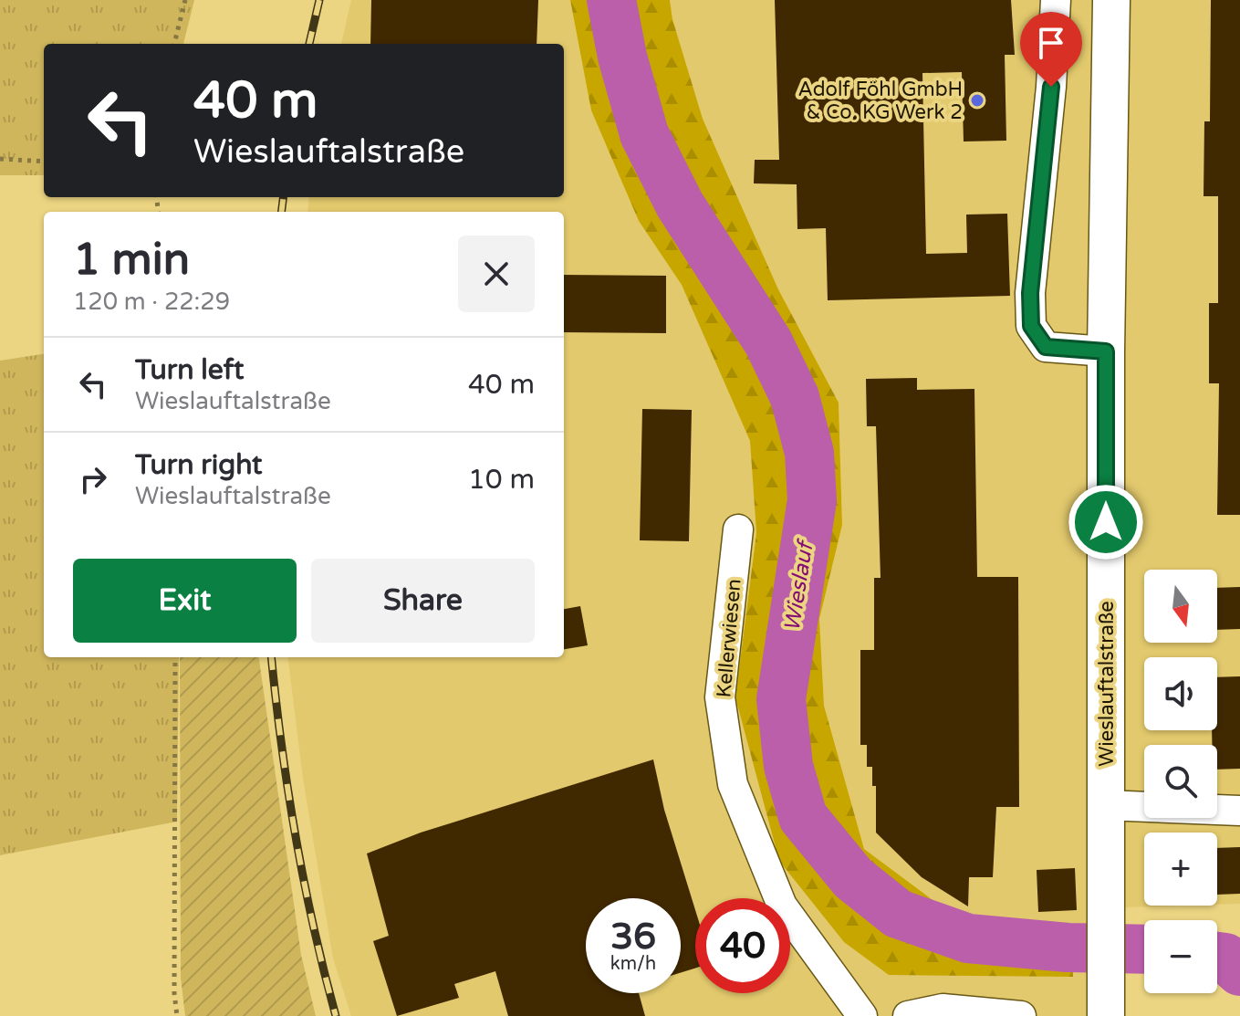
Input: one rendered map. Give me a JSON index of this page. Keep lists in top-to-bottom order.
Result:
{
  "streets": {
    "street": ["Kellerwiesen", "Wieslauftalstraße"]
  },
  "water": ["Wieslauf"],
  "places": ["Adolf Föhl GmbH & Co. KG Werk 2"],
  "north": "bottom",
  "page": {
    "turn": ["40 m", "Wieslauftalstraße"],
    "heading": ["1 min", "120 m · 22:29"],
    "list": [
      {
        "name": "Turn left",
        "note": "Wieslauftalstraße",
        "value": "40 m"
      },
      {
        "name": "Turn right",
        "note": "Wieslauftalstraße",
        "value": "10 m"
      }
    ],
    "buttons": ["Exit", "Share"],
    "map_buttons": ["+", "−"],
    "speed": "36 km/h",
    "limit": "40"
  }
}
